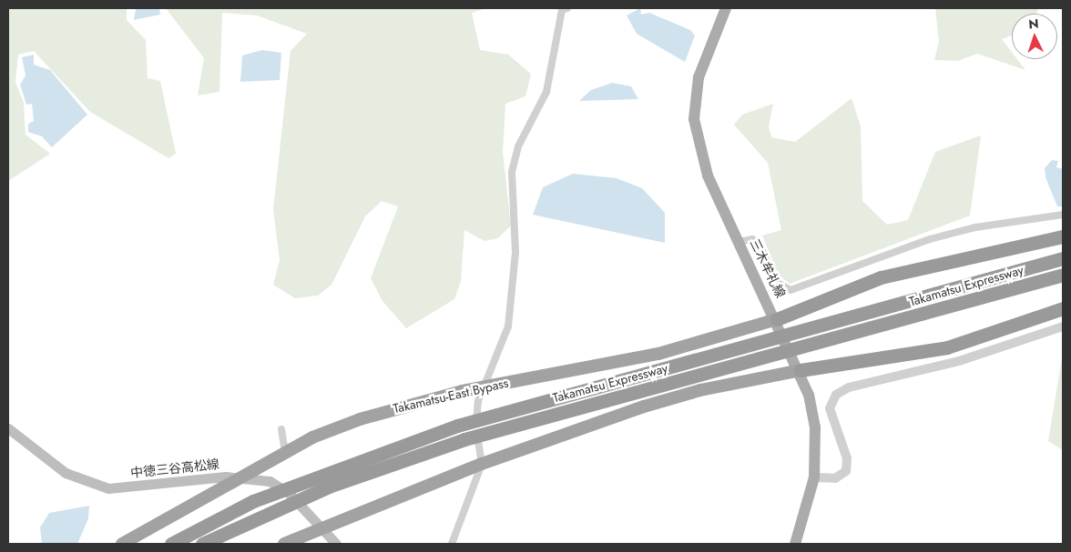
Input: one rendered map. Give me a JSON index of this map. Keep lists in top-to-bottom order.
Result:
{
  "streets": {
    "highway": ["Takamatsu Expressway", "Takamatsu-East Bypass"],
    "main road": ["三木牟礼線", "中徳三谷高松線"]
  },
  "crossings": [
    ["三木牟礼線", "Takamatsu-East Bypass"],
    ["Takamatsu-East Bypass", "中徳三谷高松線"]
  ],
  "north": "top"
}
